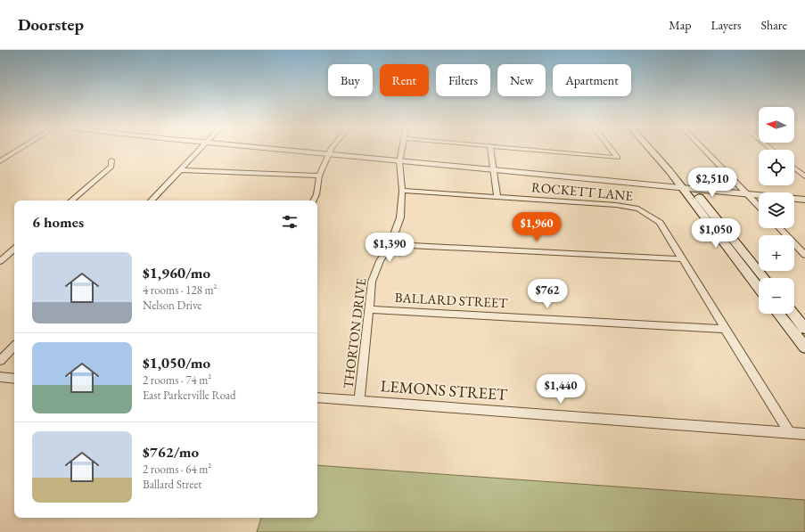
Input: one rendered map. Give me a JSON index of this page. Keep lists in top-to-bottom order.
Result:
{
  "streets": {
    "street": [
      "ROCKETT LANE",
      "BALLARD STREET",
      "THORTON DRIVE",
      "LEMONS STREET"
    ]
  },
  "crossings": [
    ["ROCKETT LANE", "BALLARD STREET"],
    ["ROCKETT LANE", "THORTON DRIVE"],
    ["ROCKETT LANE", "LEMONS STREET"],
    ["BALLARD STREET", "THORTON DRIVE"],
    ["THORTON DRIVE", "LEMONS STREET"]
  ],
  "north": "left",
  "page": {
    "header": "Doorstep",
    "nav": ["Map", "Layers", "Share"],
    "chip": [
      "Buy",
      "Rent",
      "Filters",
      "New",
      "Apartment"
    ],
    "map_buttons": ["+", "−"],
    "price": [
      "$2,510",
      "$1,960",
      "$1,050",
      "$1,390",
      "$762",
      "$1,440"
    ],
    "heading": "6 homes",
    "list": [
      {
        "name": "$1,960/mo",
        "note": "4 rooms · 128 m² · Nelson Drive"
      },
      {
        "name": "$1,050/mo",
        "note": "2 rooms · 74 m² · East Parkerville Road"
      },
      {
        "name": "$762/mo",
        "note": "2 rooms · 64 m² · Ballard Street"
      }
    ]
  }
}
